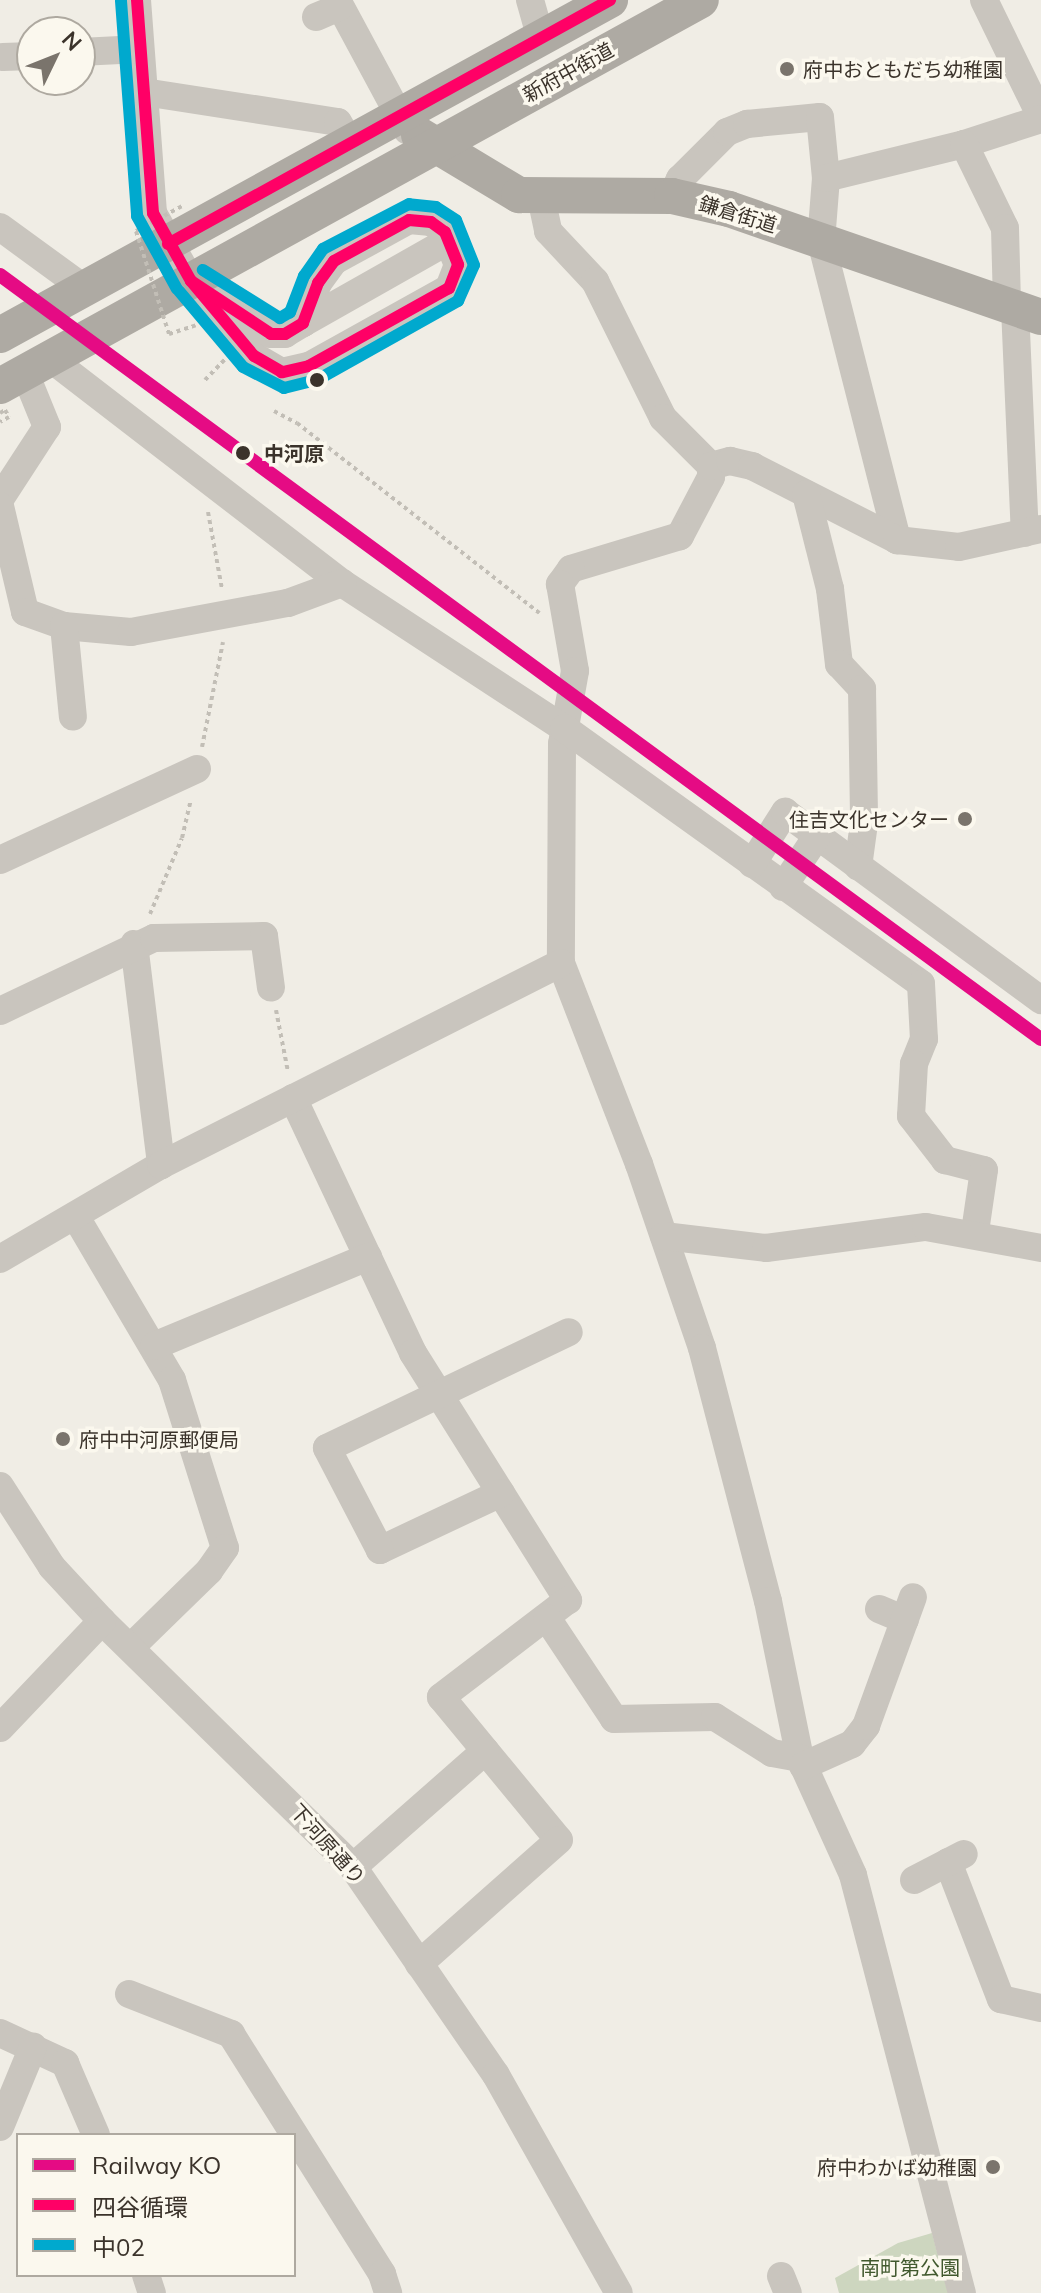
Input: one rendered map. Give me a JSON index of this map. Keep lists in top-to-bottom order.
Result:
{
  "streets": {
    "main road": ["新府中街道", "鎌倉街道"],
    "street": ["下河原通り"]
  },
  "crossings": [
    ["新府中街道", "鎌倉街道"]
  ],
  "parks": ["南町第公園"],
  "places": [
    "府中おともだち幼稚園",
    "中河原",
    "住吉文化センター",
    "府中中河原郵便局",
    "府中わかば幼稚園"
  ],
  "lines": ["transit line 四谷循環", "transit line 中02", "rail line KO"],
  "legend": ["Railway KO", "四谷循環", "中02"],
  "north": "top right"
}
